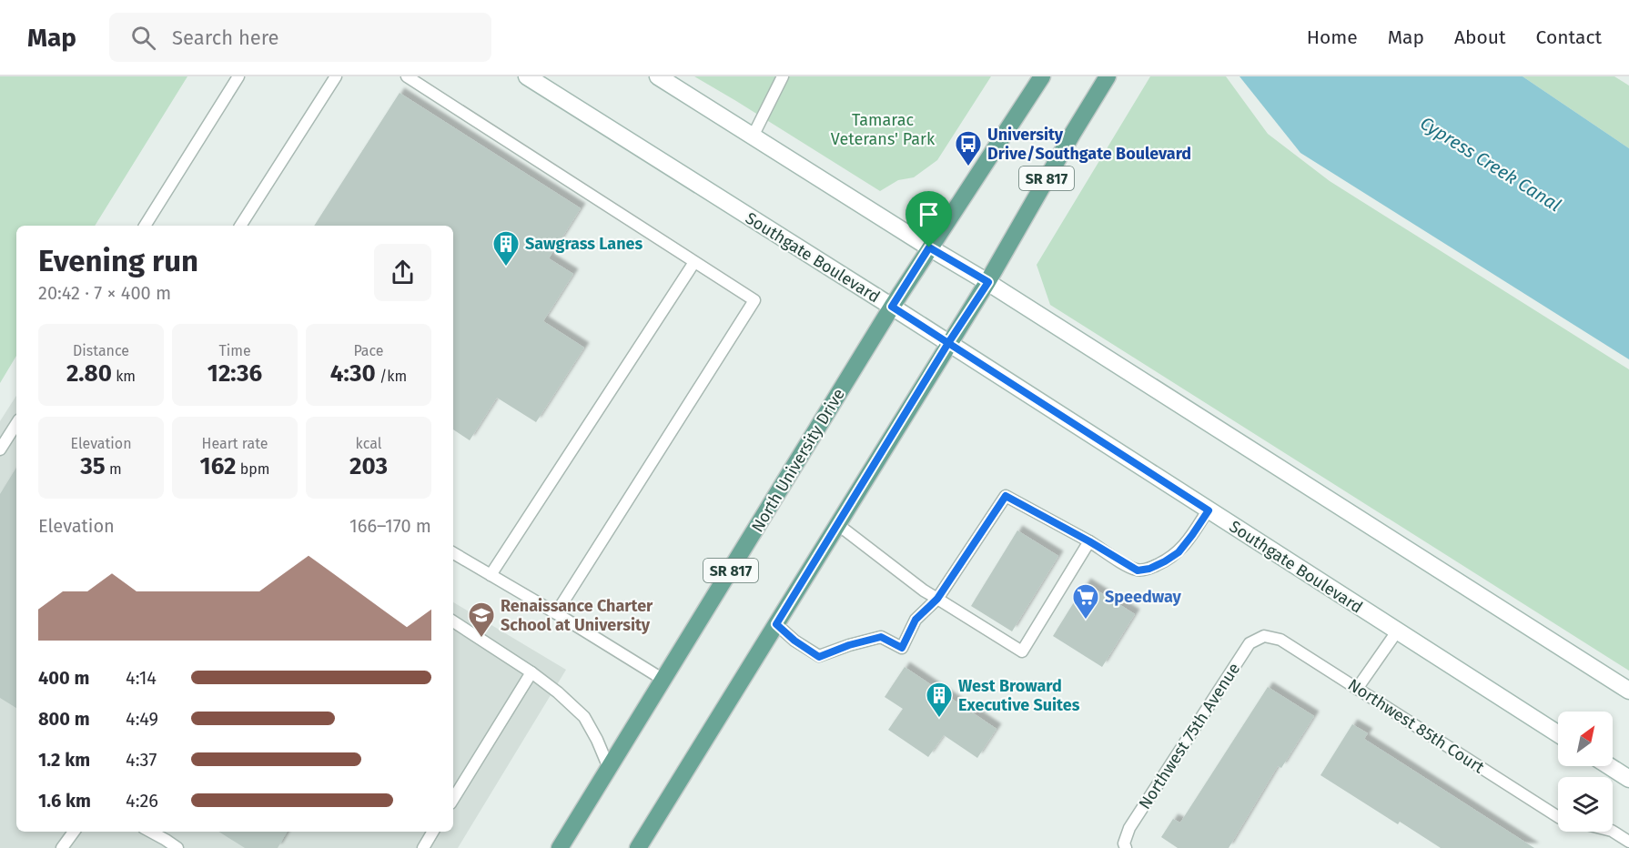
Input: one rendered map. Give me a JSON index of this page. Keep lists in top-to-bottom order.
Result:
{
  "streets": {
    "main road": ["SR 817", "Southgate Boulevard", "North University Drive"],
    "lane": ["Northwest 85th Court", "Northwest 75th Avenue"]
  },
  "crossings": [
    ["SR 817", "Southgate Boulevard"],
    ["Southgate Boulevard", "North University Drive"],
    ["Northwest 85th Court", "Northwest 75th Avenue"]
  ],
  "water": ["Cypress Creek Canal"],
  "parks": ["Tamarac Veterans' Park"],
  "places": {
    "bus stop": ["University Drive/Southgate Boulevard"],
    "building": ["Sawgrass Lanes", "West Broward Executive Suites"],
    "supermarket": ["Speedway"],
    "school or university": ["Renaissance Charter School at University"]
  },
  "north": "top right",
  "page": {
    "header": "Map",
    "search": "Search here",
    "nav": [
      "Home",
      "Map",
      "About",
      "Contact"
    ],
    "heading": ["Evening run", "20:42 · 7 × 400 m"],
    "stats": [
      ["Distance", "2.80 km"],
      ["Time", "12:36"],
      ["Pace", "4:30 /km"],
      ["Elevation", "35 m"],
      ["Heart rate", "162 bpm"],
      ["kcal", "203"]
    ],
    "chart": ["Elevation", "166–170 m"],
    "list": [
      {
        "name": "400 m",
        "note": "4:14"
      },
      {
        "name": "800 m",
        "note": "4:49"
      },
      {
        "name": "1.2 km",
        "note": "4:37"
      },
      {
        "name": "1.6 km",
        "note": "4:26"
      }
    ]
  }
}
